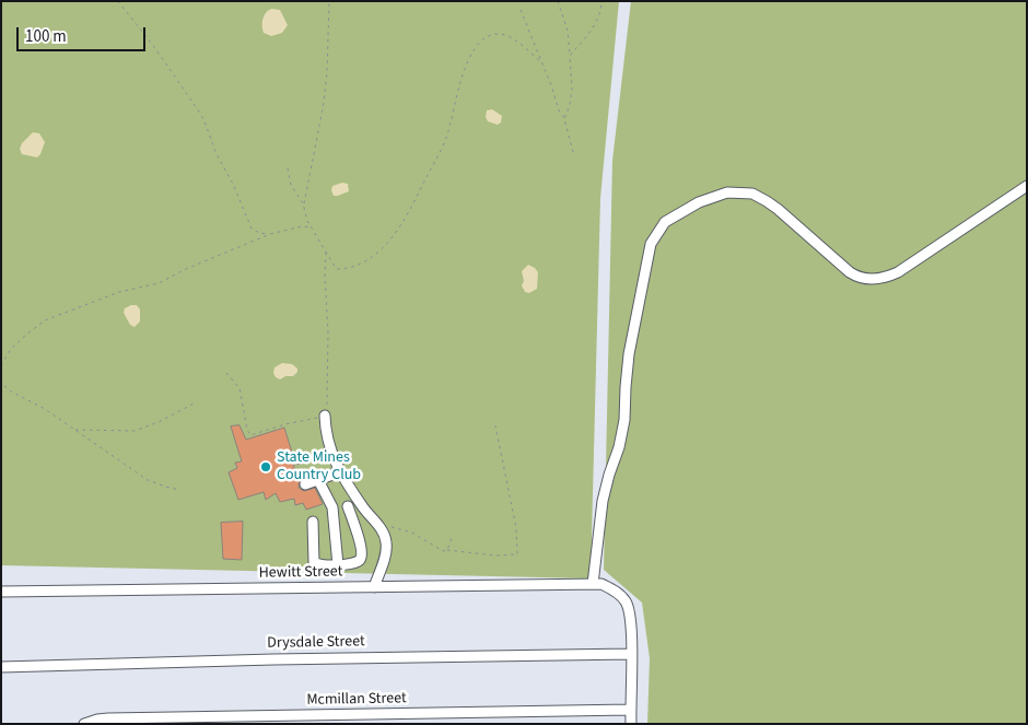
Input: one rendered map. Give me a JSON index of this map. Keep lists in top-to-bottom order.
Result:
{
  "streets": {
    "street": ["Hewitt Street", "Drysdale Street", "Mcmillan Street"]
  },
  "places": ["State Mines Country Club"],
  "scale_bar": "100 m"
}
